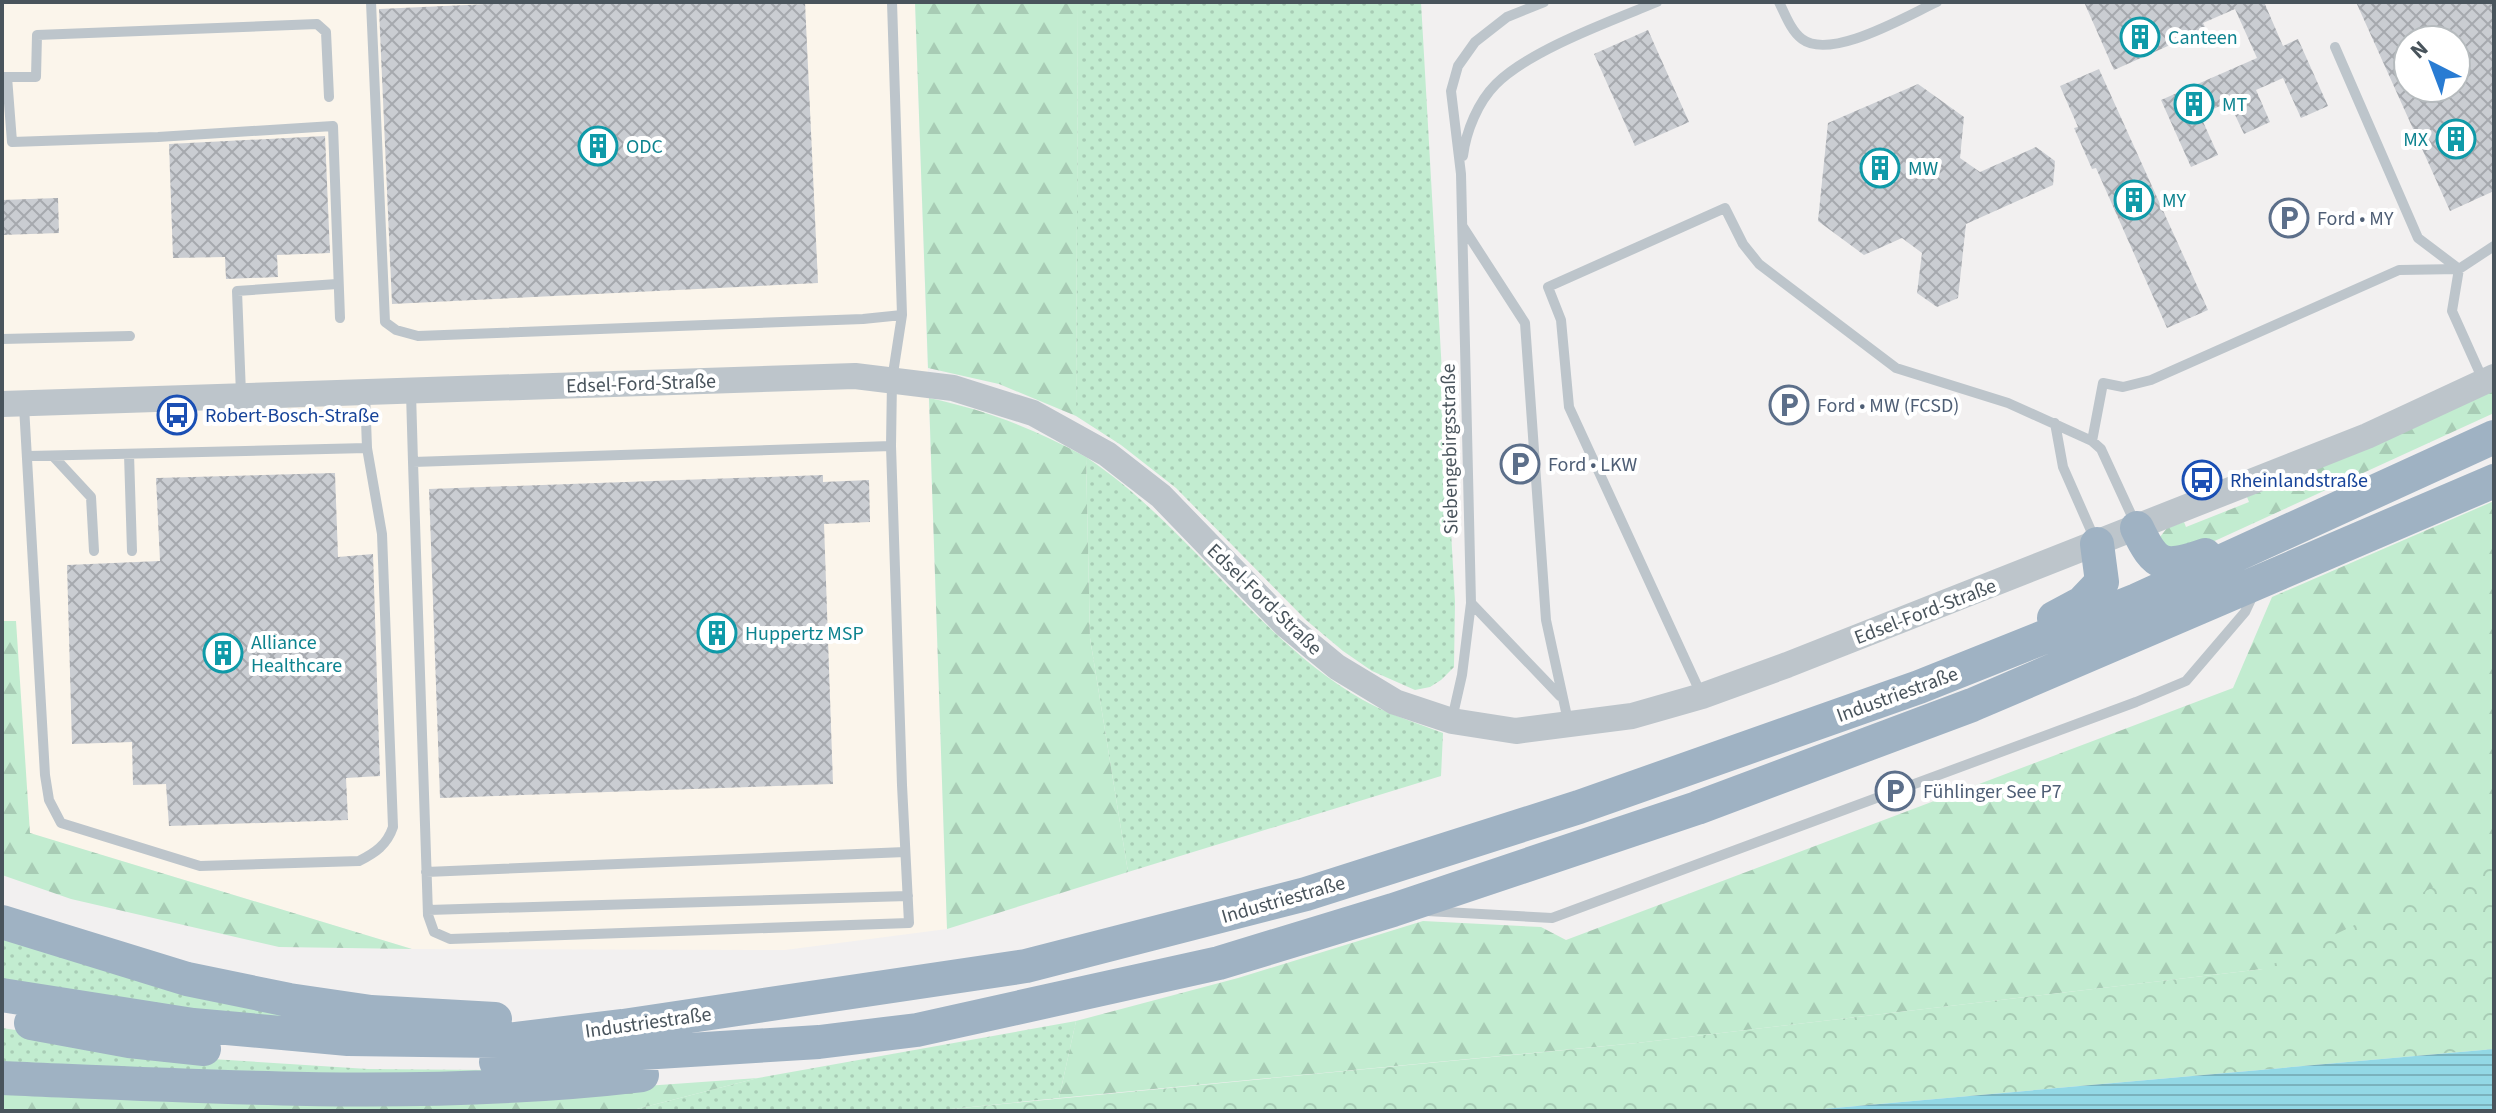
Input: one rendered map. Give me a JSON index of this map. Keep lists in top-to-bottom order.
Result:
{
  "streets": {
    "highway": ["Industriestraße"],
    "street": ["Edsel-Ford-Straße"],
    "lane": ["Siebengebirgsstraße"]
  },
  "crossings": [
    ["Edsel-Ford-Straße", "Siebengebirgsstraße"]
  ],
  "places": {
    "building": [
      "Canteen",
      "MT",
      "MX",
      "ODC",
      "MW",
      "MY",
      "Huppertz MSP",
      "Alliance Healthcare"
    ],
    "parking": [
      "Ford • MY",
      "Ford • MW (FCSD)",
      "Ford • LKW",
      "Fühlinger See P7"
    ],
    "bus stop": ["Robert-Bosch-Straße", "Rheinlandstraße"]
  },
  "north": "top left"
}
